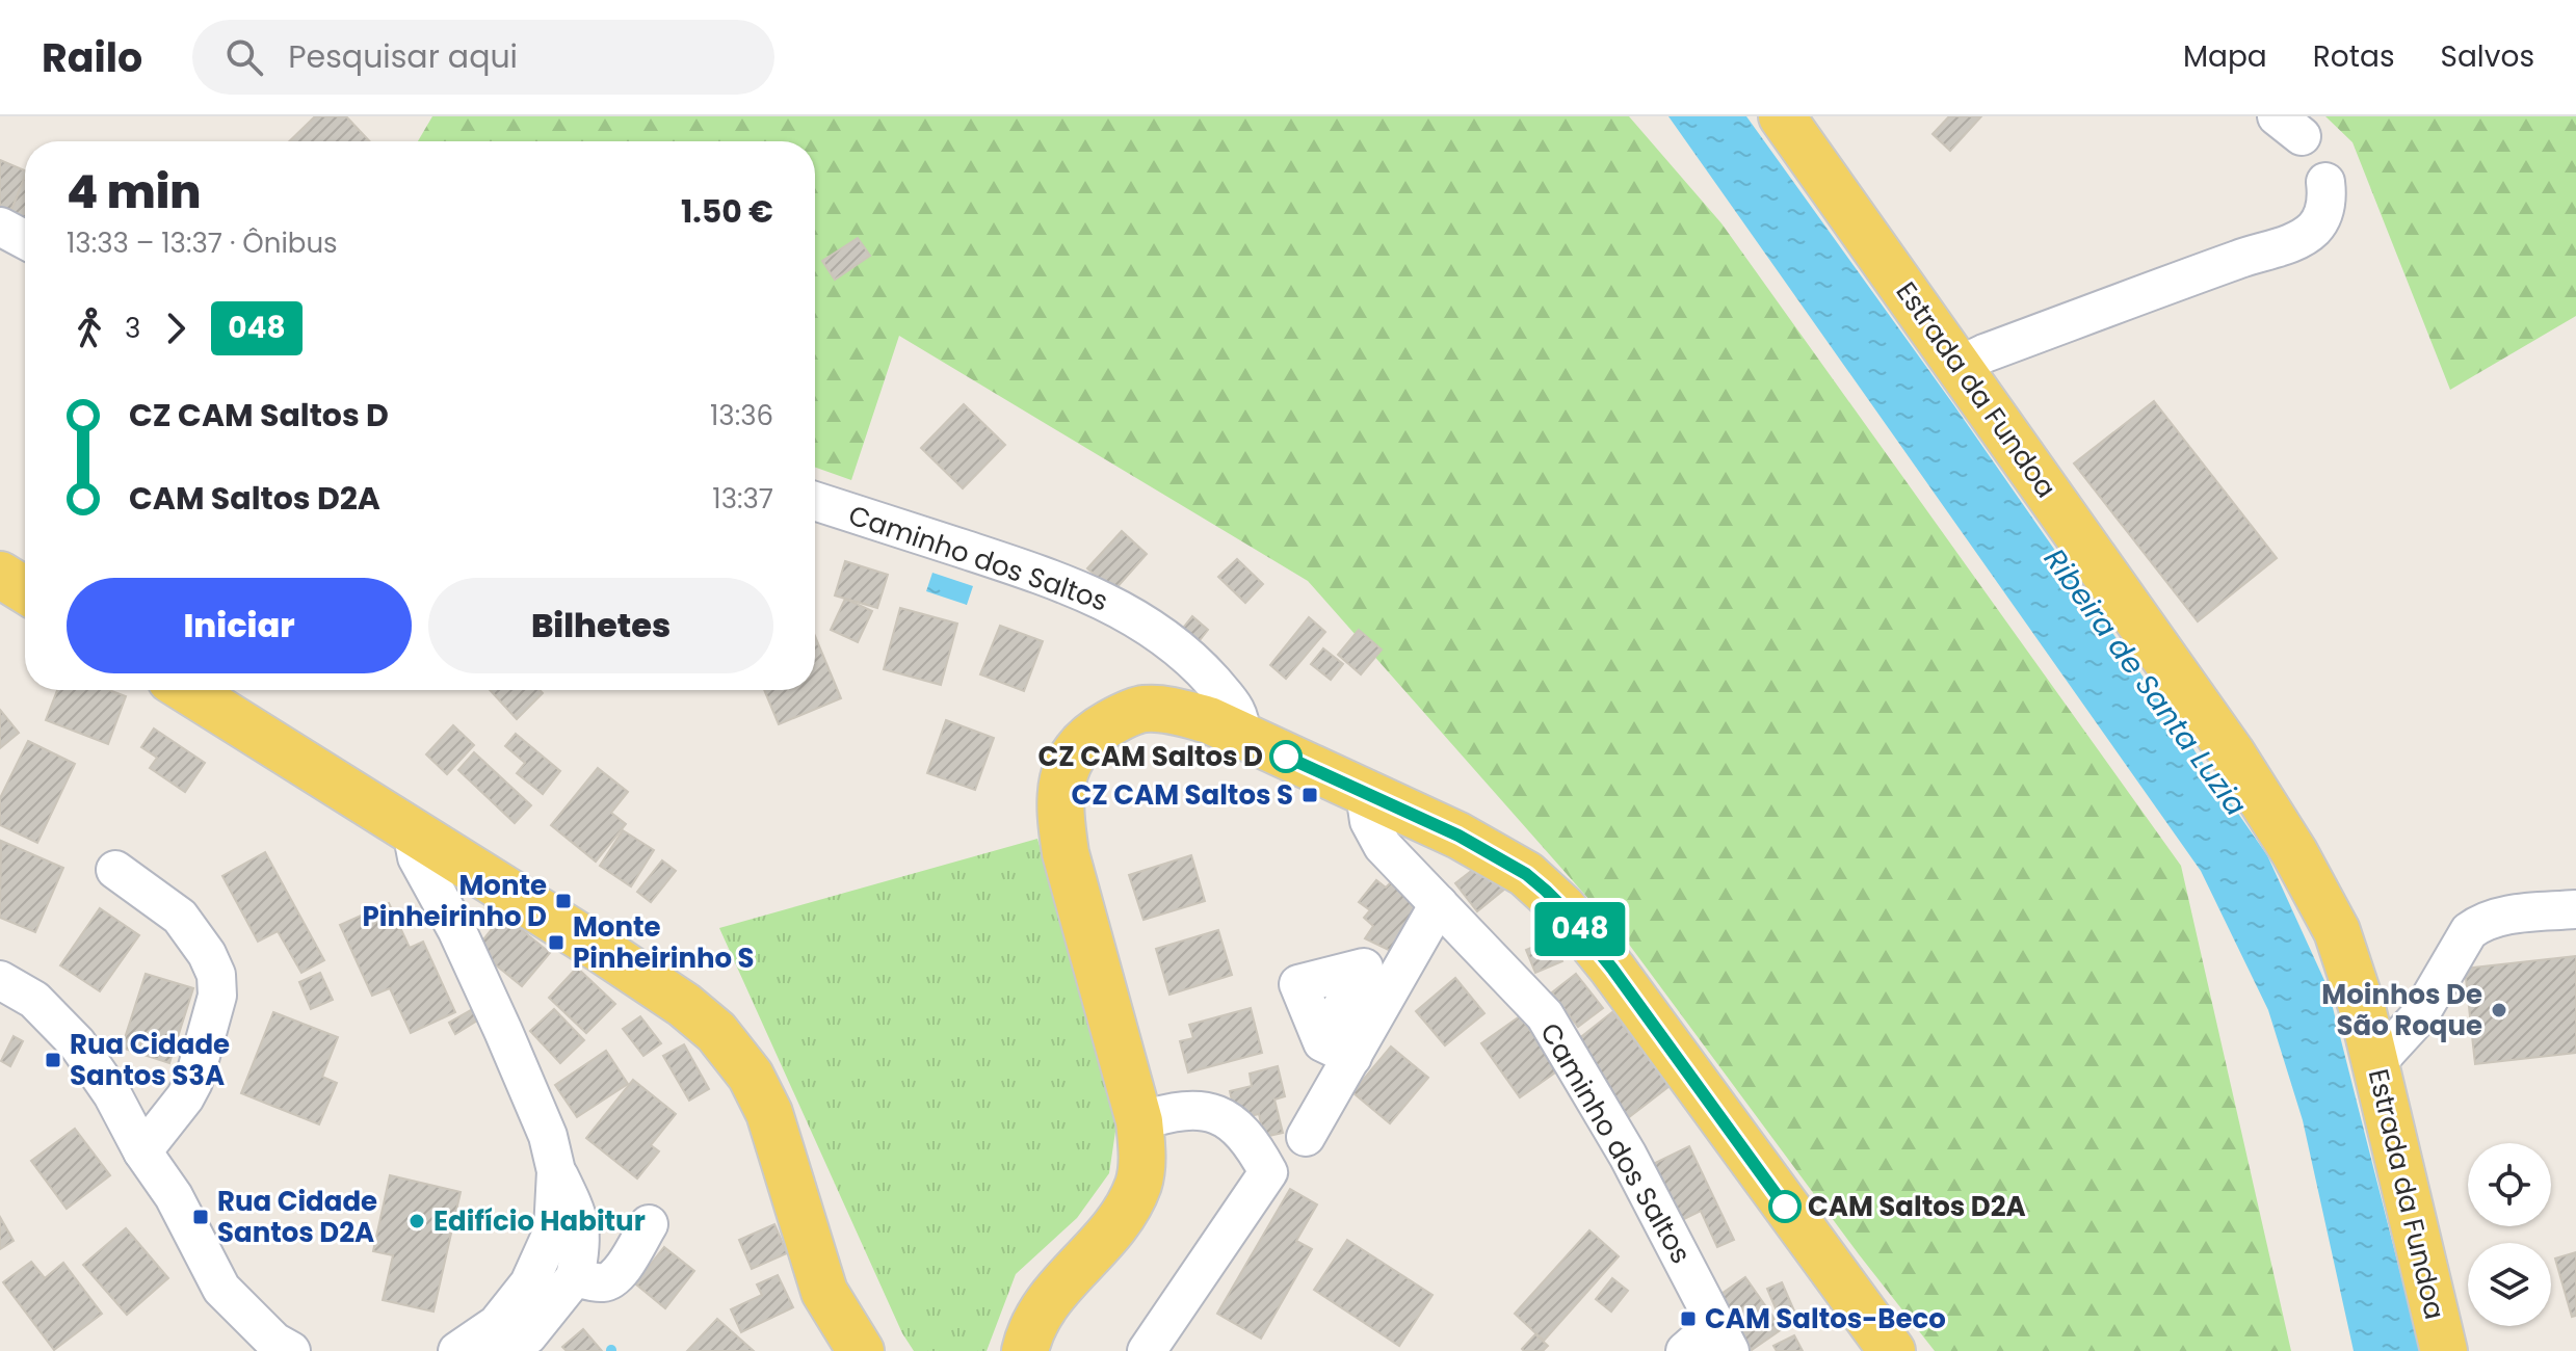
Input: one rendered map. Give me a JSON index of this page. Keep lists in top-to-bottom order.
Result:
{
  "streets": {
    "main road": ["Estrada da Fundoa"],
    "street": ["Caminho dos Saltos"]
  },
  "water": ["Ribeira de Santa Luzia"],
  "places": {
    "other": [
      "CZ CAM Saltos D",
      "Moinhos De São Roque",
      "CAM Saltos D2A",
      "Edifício Habitur"
    ],
    "transit": [
      "CZ CAM Saltos S",
      "Monte Pinheirinho D",
      "Monte Pinheirinho S",
      "Rua Cidade Santos S3A",
      "Rua Cidade Santos D2A",
      "CAM Saltos-Beco"
    ]
  },
  "lines": ["bus line 048"],
  "page": {
    "header": "Railo",
    "search": "Pesquisar aqui",
    "nav": ["Mapa", "Rotas", "Salvos"],
    "on_map": "048",
    "heading": ["4 min", "13:33 – 13:37 · Ônibus", "1.50 €"],
    "legs": ["3", "048"],
    "list": [
      {
        "name": "CZ CAM Saltos D",
        "value": "13:36"
      },
      {
        "name": "CAM Saltos D2A",
        "value": "13:37"
      }
    ],
    "buttons": ["Iniciar", "Bilhetes"]
  }
}
